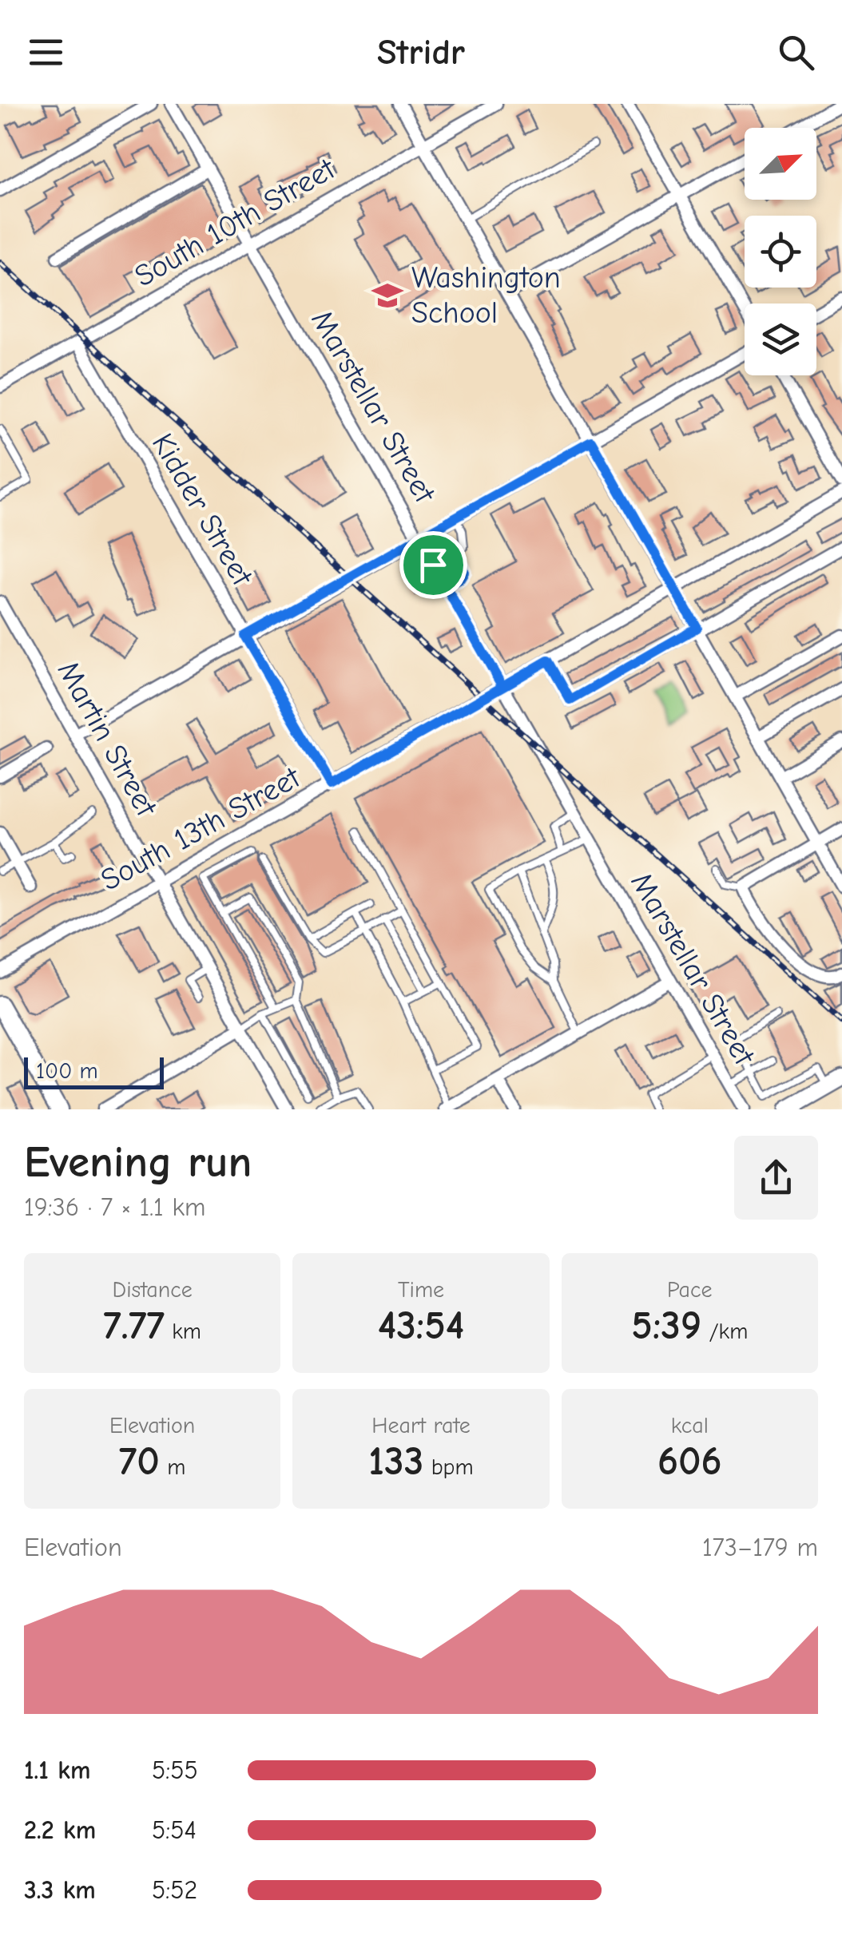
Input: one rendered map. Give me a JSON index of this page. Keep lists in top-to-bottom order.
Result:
{
  "streets": {
    "street": [
      "South 10th Street",
      "Marstellar Street",
      "Kidder Street",
      "Martin Street",
      "South 13th Street"
    ]
  },
  "crossings": [
    ["South 10th Street", "Marstellar Street"],
    ["South 10th Street", "Kidder Street"],
    ["Marstellar Street", "South 13th Street"],
    ["Kidder Street", "South 13th Street"],
    ["Martin Street", "South 13th Street"]
  ],
  "places": {
    "school or university": ["Washington School"]
  },
  "scale_bar": "100 m",
  "north": "top right",
  "page": {
    "header": "Stridr",
    "scale": "100 m",
    "heading": ["Evening run", "19:36 · 7 × 1.1 km"],
    "stats": [
      ["Distance", "7.77 km"],
      ["Time", "43:54"],
      ["Pace", "5:39 /km"],
      ["Elevation", "70 m"],
      ["Heart rate", "133 bpm"],
      ["kcal", "606"]
    ],
    "chart": ["Elevation", "173–179 m"],
    "list": [
      {
        "name": "1.1 km",
        "note": "5:55"
      },
      {
        "name": "2.2 km",
        "note": "5:54"
      },
      {
        "name": "3.3 km",
        "note": "5:52"
      }
    ]
  }
}
